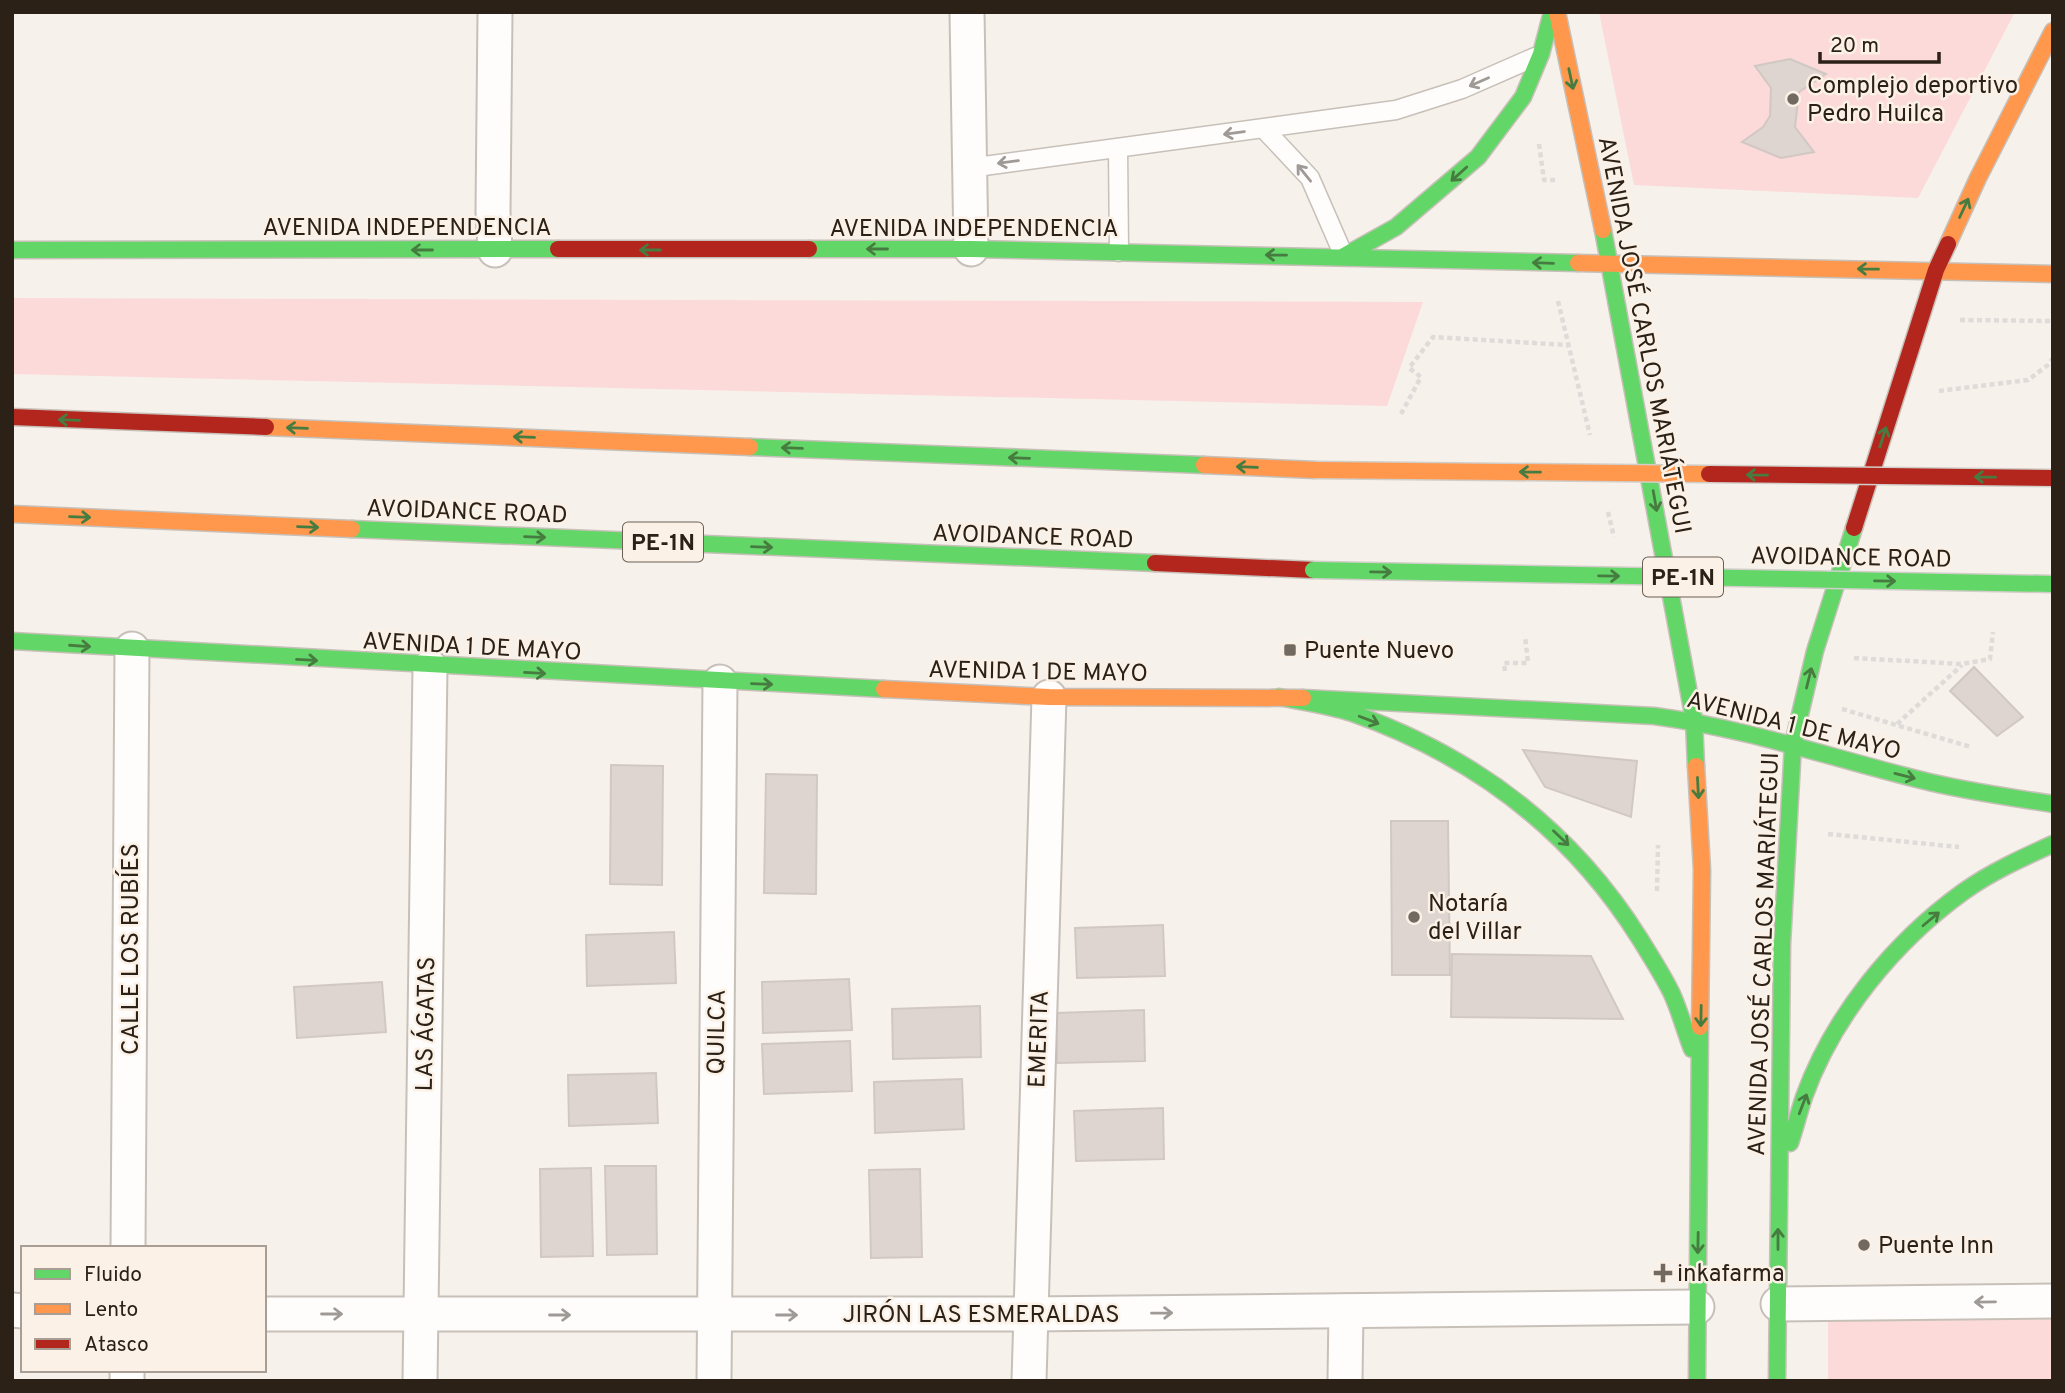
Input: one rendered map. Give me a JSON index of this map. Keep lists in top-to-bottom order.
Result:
{
  "streets": {
    "main road": [
      "AVENIDA INDEPENDENCIA",
      "AVENIDA JOSÉ CARLOS MARIÁTEGUI",
      "AVOIDANCE ROAD",
      "PE-1N",
      "AVENIDA 1 DE MAYO"
    ],
    "street": [
      "CALLE LOS RUBÍES",
      "LAS ÁGATAS",
      "QUILCA",
      "EMERITA",
      "JIRÓN LAS ESMERALDAS"
    ]
  },
  "crossings": [
    ["AVENIDA INDEPENDENCIA", "AVENIDA JOSÉ CARLOS MARIÁTEGUI"],
    ["AVENIDA JOSÉ CARLOS MARIÁTEGUI", "AVENIDA 1 DE MAYO"],
    ["AVENIDA JOSÉ CARLOS MARIÁTEGUI", "JIRÓN LAS ESMERALDAS"],
    ["AVENIDA 1 DE MAYO", "CALLE LOS RUBÍES"],
    ["AVENIDA 1 DE MAYO", "LAS ÁGATAS"],
    ["AVENIDA 1 DE MAYO", "QUILCA"],
    ["AVENIDA 1 DE MAYO", "EMERITA"],
    ["LAS ÁGATAS", "JIRÓN LAS ESMERALDAS"],
    ["QUILCA", "JIRÓN LAS ESMERALDAS"],
    ["EMERITA", "JIRÓN LAS ESMERALDAS"]
  ],
  "one_way": ["AVENIDA INDEPENDENCIA", "AVENIDA 1 DE MAYO", "JIRÓN LAS ESMERALDAS"],
  "places": {
    "other": ["Complejo deportivo Pedro Huilca", "Notaría del Villar", "Puente Inn"],
    "transit": ["Puente Nuevo"],
    "health": ["inkafarma"]
  },
  "legend": ["Fluido", "Lento", "Atasco"],
  "scale_bar": "20 m"
}
